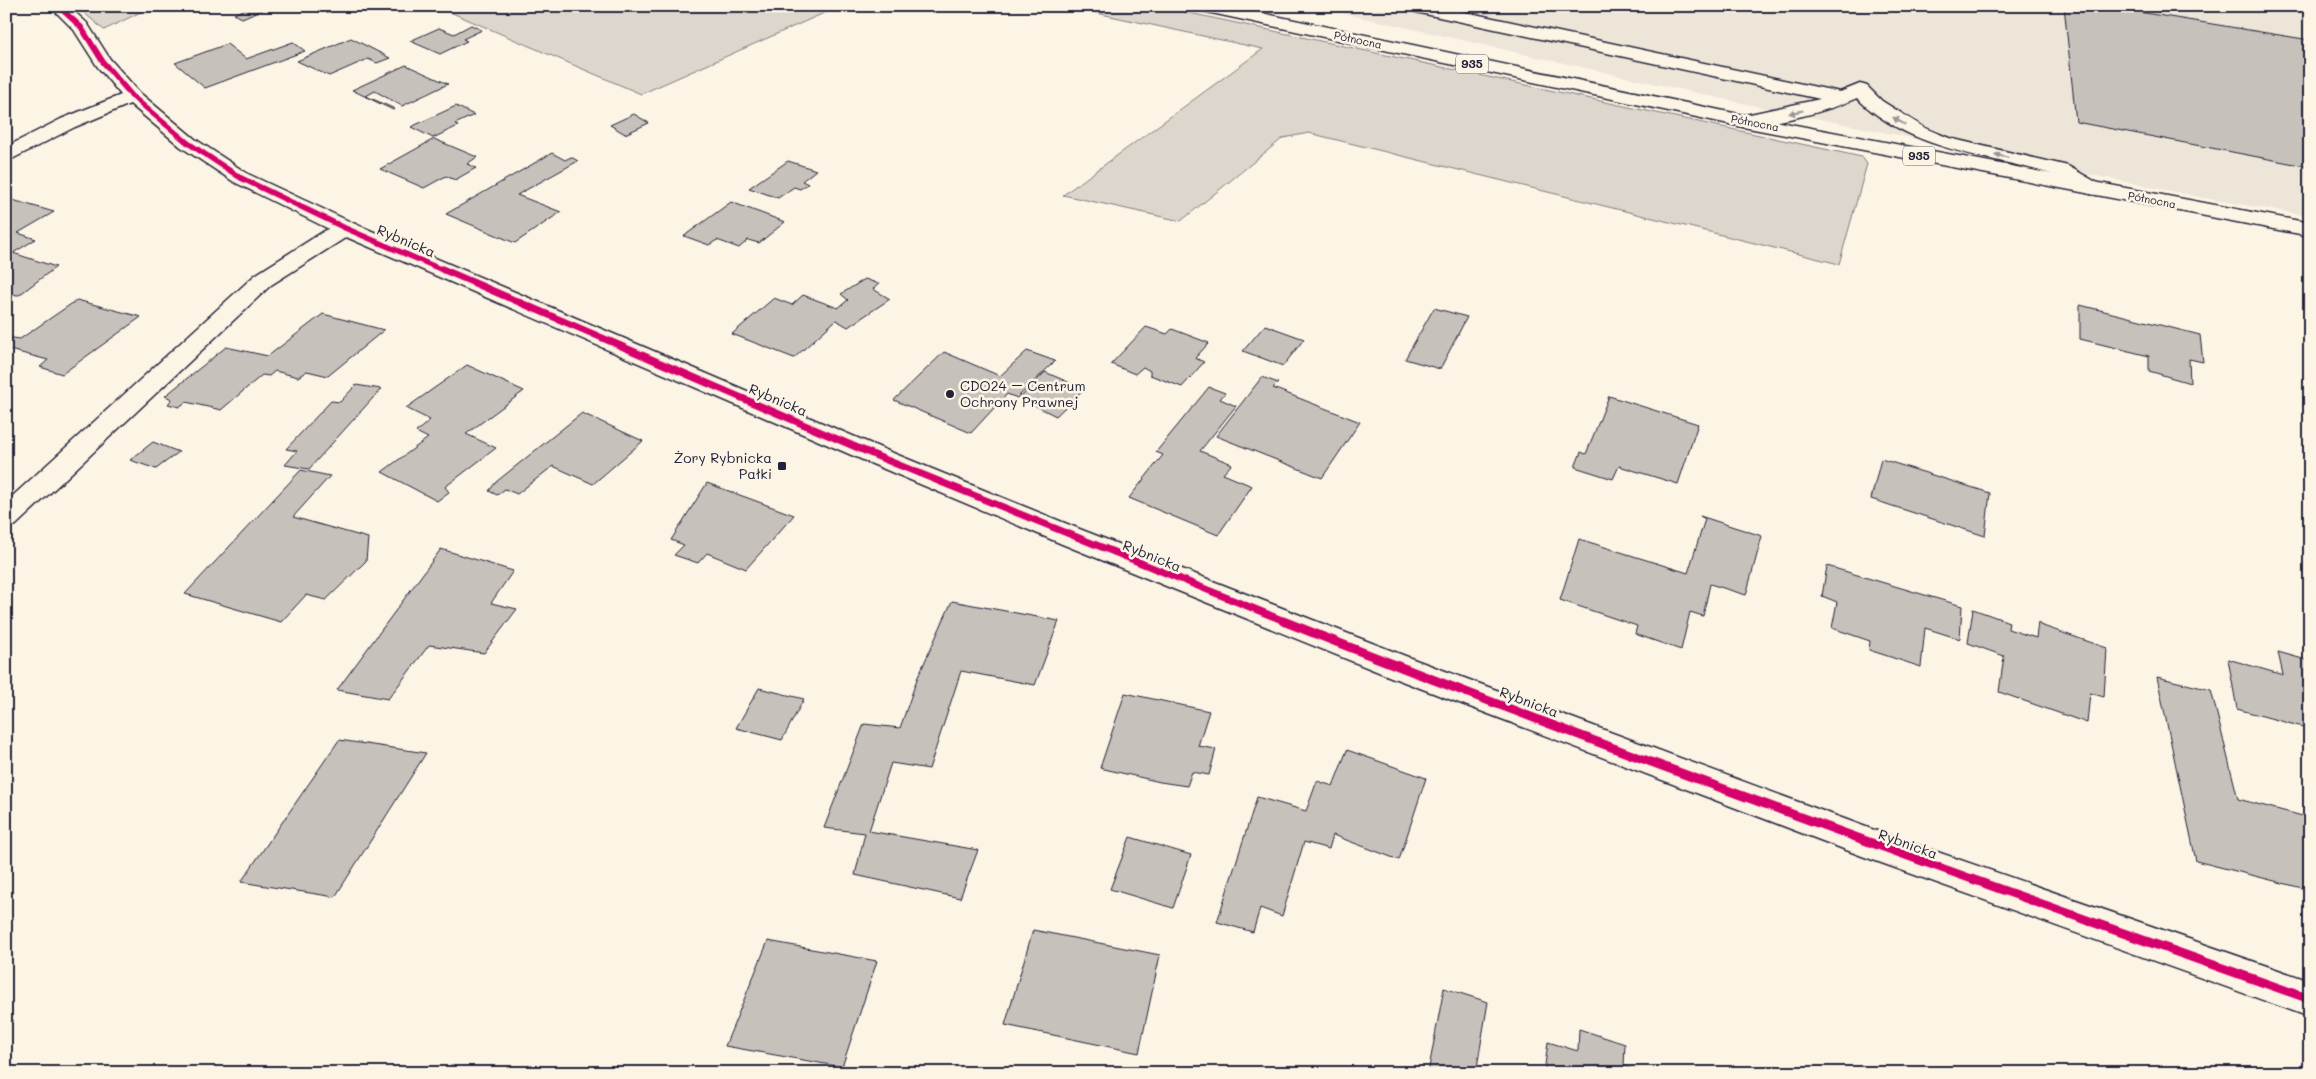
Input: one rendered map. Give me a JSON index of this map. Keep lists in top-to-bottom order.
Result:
{
  "streets": {
    "street": ["Północna", "935", "Rybnicka"]
  },
  "places": {
    "other": ["CDO24 – Centrum Ochrony Prawnej"],
    "transit": ["Żory Rybnicka Pałki"]
  }
}
